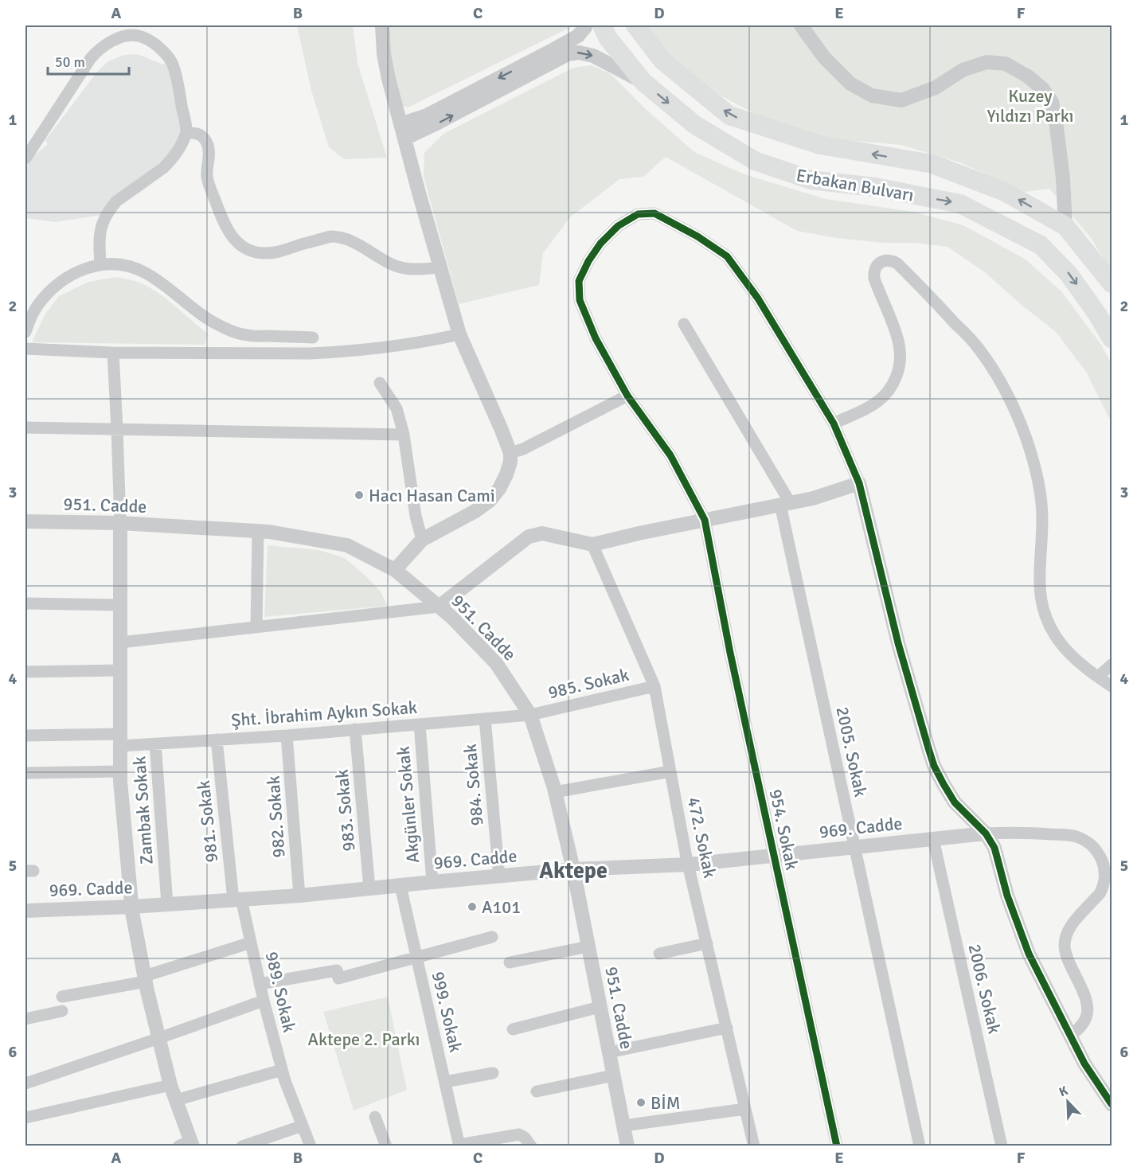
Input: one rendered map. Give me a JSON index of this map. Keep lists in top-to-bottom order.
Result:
{
  "streets": {
    "highway": ["Erbakan Bulvarı"],
    "street": [
      "951. Cadde",
      "985. Sokak",
      "Şht. İbrahim Aykın Sokak",
      "2005. Sokak",
      "984. Sokak",
      "Akgünler Sokak",
      "Zambak Sokak",
      "983. Sokak",
      "982. Sokak",
      "981. Sokak",
      "969. Cadde",
      "954. Sokak",
      "472. Sokak",
      "2006. Sokak",
      "989. Sokak",
      "999. Sokak"
    ]
  },
  "crossings": [
    ["951. Cadde", "985. Sokak"],
    ["951. Cadde", "Şht. İbrahim Aykın Sokak"],
    ["951. Cadde", "969. Cadde"],
    ["985. Sokak", "Şht. İbrahim Aykın Sokak"],
    ["985. Sokak", "472. Sokak"],
    ["Şht. İbrahim Aykın Sokak", "984. Sokak"],
    ["Şht. İbrahim Aykın Sokak", "Akgünler Sokak"],
    ["Şht. İbrahim Aykın Sokak", "Zambak Sokak"],
    ["Şht. İbrahim Aykın Sokak", "983. Sokak"],
    ["Şht. İbrahim Aykın Sokak", "982. Sokak"],
    ["Şht. İbrahim Aykın Sokak", "981. Sokak"],
    ["2005. Sokak", "969. Cadde"],
    ["984. Sokak", "969. Cadde"],
    ["Akgünler Sokak", "969. Cadde"],
    ["Zambak Sokak", "969. Cadde"],
    ["983. Sokak", "969. Cadde"],
    ["982. Sokak", "969. Cadde"],
    ["981. Sokak", "969. Cadde"],
    ["981. Sokak", "989. Sokak"],
    ["969. Cadde", "954. Sokak"],
    ["969. Cadde", "472. Sokak"],
    ["969. Cadde", "2006. Sokak"],
    ["969. Cadde", "989. Sokak"],
    ["969. Cadde", "999. Sokak"]
  ],
  "districts": ["Aktepe"],
  "parks": ["Kuzey Yıldızı Parkı", "Aktepe 2. Parkı"],
  "places": ["Hacı Hasan Cami", "A101", "BİM"],
  "scale_bar": "50 m",
  "north": "top left",
  "grid": {
    "columns": [
      "A",
      "B",
      "C",
      "D",
      "E",
      "F"
    ],
    "rows": [
      "1",
      "2",
      "3",
      "4",
      "5",
      "6"
    ]
  }
}
